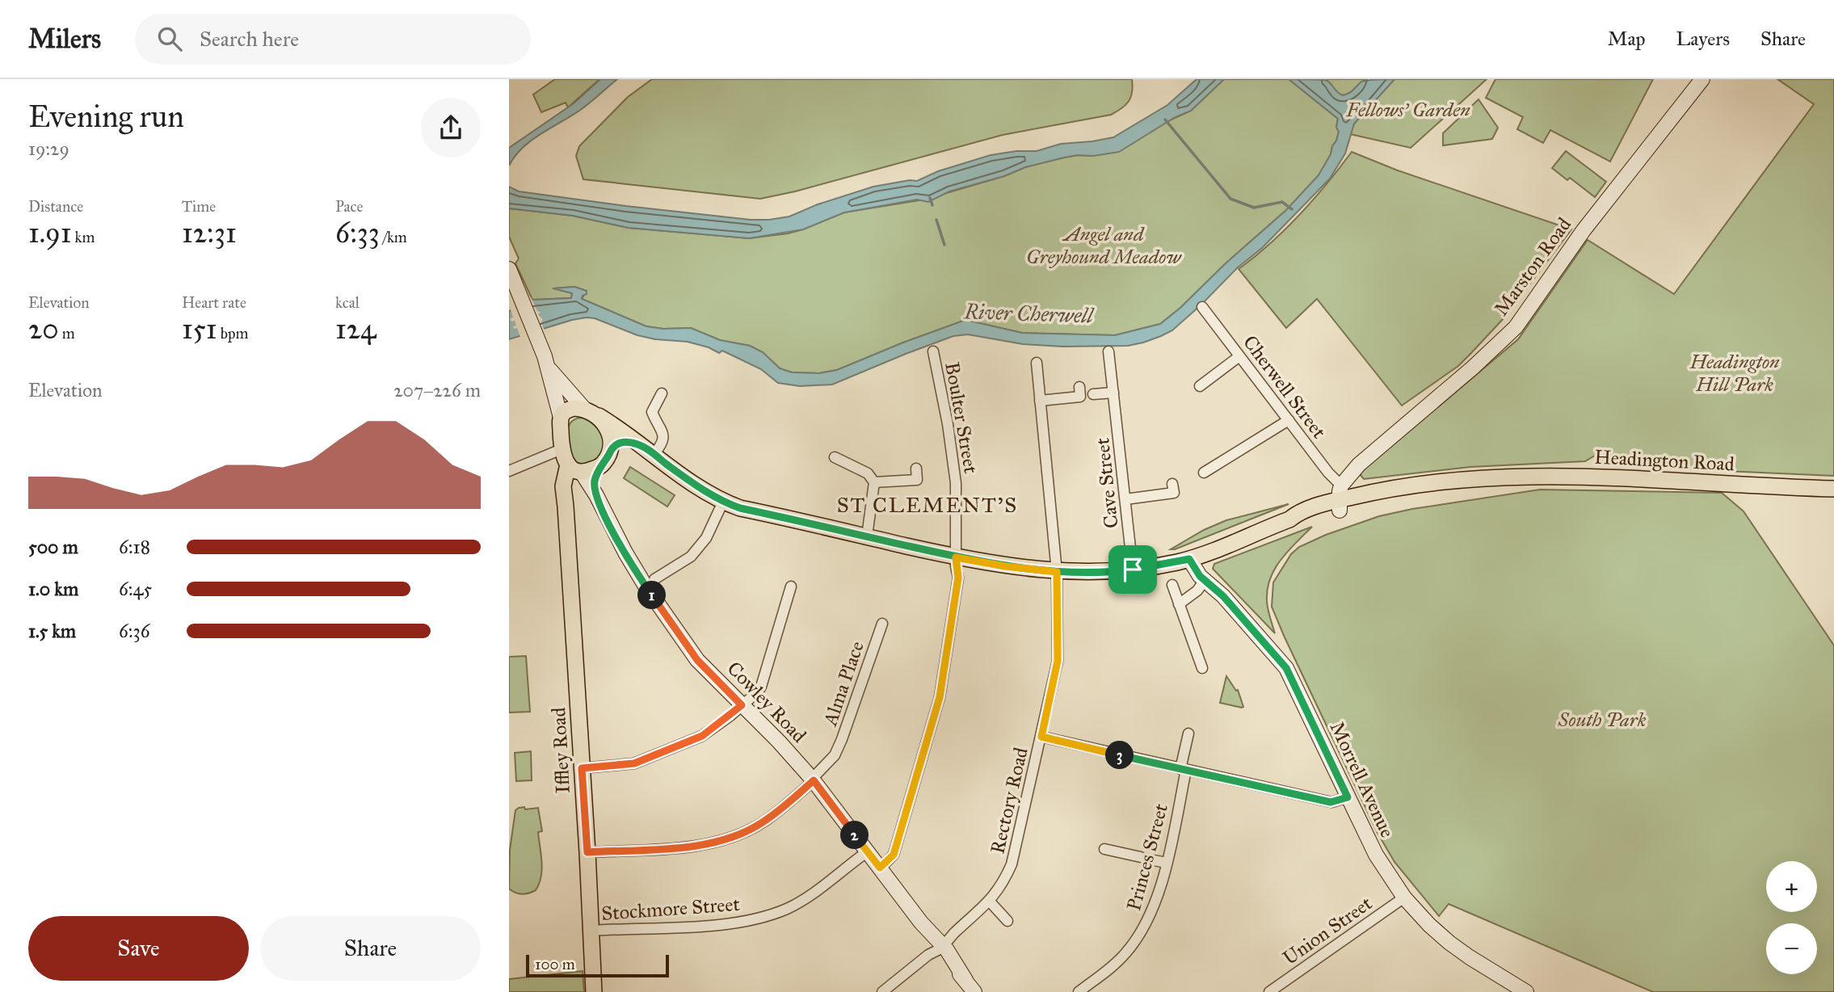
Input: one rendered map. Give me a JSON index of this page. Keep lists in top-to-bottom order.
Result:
{
  "streets": {
    "main road": [
      "Marston Road",
      "Headington Road",
      "Cowley Road",
      "Iffley Road",
      "Morrell Avenue"
    ],
    "street": [
      "Cherwell Street",
      "Boulter Street",
      "Cave Street",
      "Alma Place",
      "Rectory Road",
      "Princes Street",
      "Stockmore Street",
      "Union Street"
    ]
  },
  "crossings": [
    ["Marston Road", "Cherwell Street"],
    ["Marston Road", "Headington Road"],
    ["Cherwell Street", "Headington Road"],
    ["Boulter Street", "Headington Road"],
    ["Boulter Street", "Cowley Road"],
    ["Headington Road", "Cave Street"],
    ["Headington Road", "Cowley Road"],
    ["Headington Road", "Iffley Road"],
    ["Headington Road", "Morrell Avenue"],
    ["Headington Road", "Rectory Road"],
    ["Alma Place", "Cowley Road"],
    ["Alma Place", "Iffley Road"],
    ["Cowley Road", "Iffley Road"],
    ["Cowley Road", "Rectory Road"],
    ["Cowley Road", "Stockmore Street"],
    ["Iffley Road", "Stockmore Street"],
    ["Morrell Avenue", "Union Street"]
  ],
  "districts": ["ST CLEMENT'S"],
  "water": ["River Cherwell"],
  "parks": [
    "Fellows' Garden",
    "Angel and Greyhound Meadow",
    "Headington Hill Park",
    "South Park"
  ],
  "scale_bar": "100 m",
  "page": {
    "header": "Milers",
    "search": "Search here",
    "nav": ["Map", "Layers", "Share"],
    "heading": ["Evening run", "19:29"],
    "stats": [
      ["Distance", "1.91 km"],
      ["Time", "12:31"],
      ["Pace", "6:33 /km"],
      ["Elevation", "20 m"],
      ["Heart rate", "151 bpm"],
      ["kcal", "124"]
    ],
    "chart": ["Elevation", "207–226 m"],
    "list": [
      {
        "name": "500 m",
        "note": "6:18"
      },
      {
        "name": "1.0 km",
        "note": "6:45"
      },
      {
        "name": "1.5 km",
        "note": "6:36"
      }
    ],
    "pins": ["1", "3", "2"],
    "map_buttons": ["+", "−"],
    "buttons": ["Save", "Share"],
    "scale": "100 m"
  }
}
